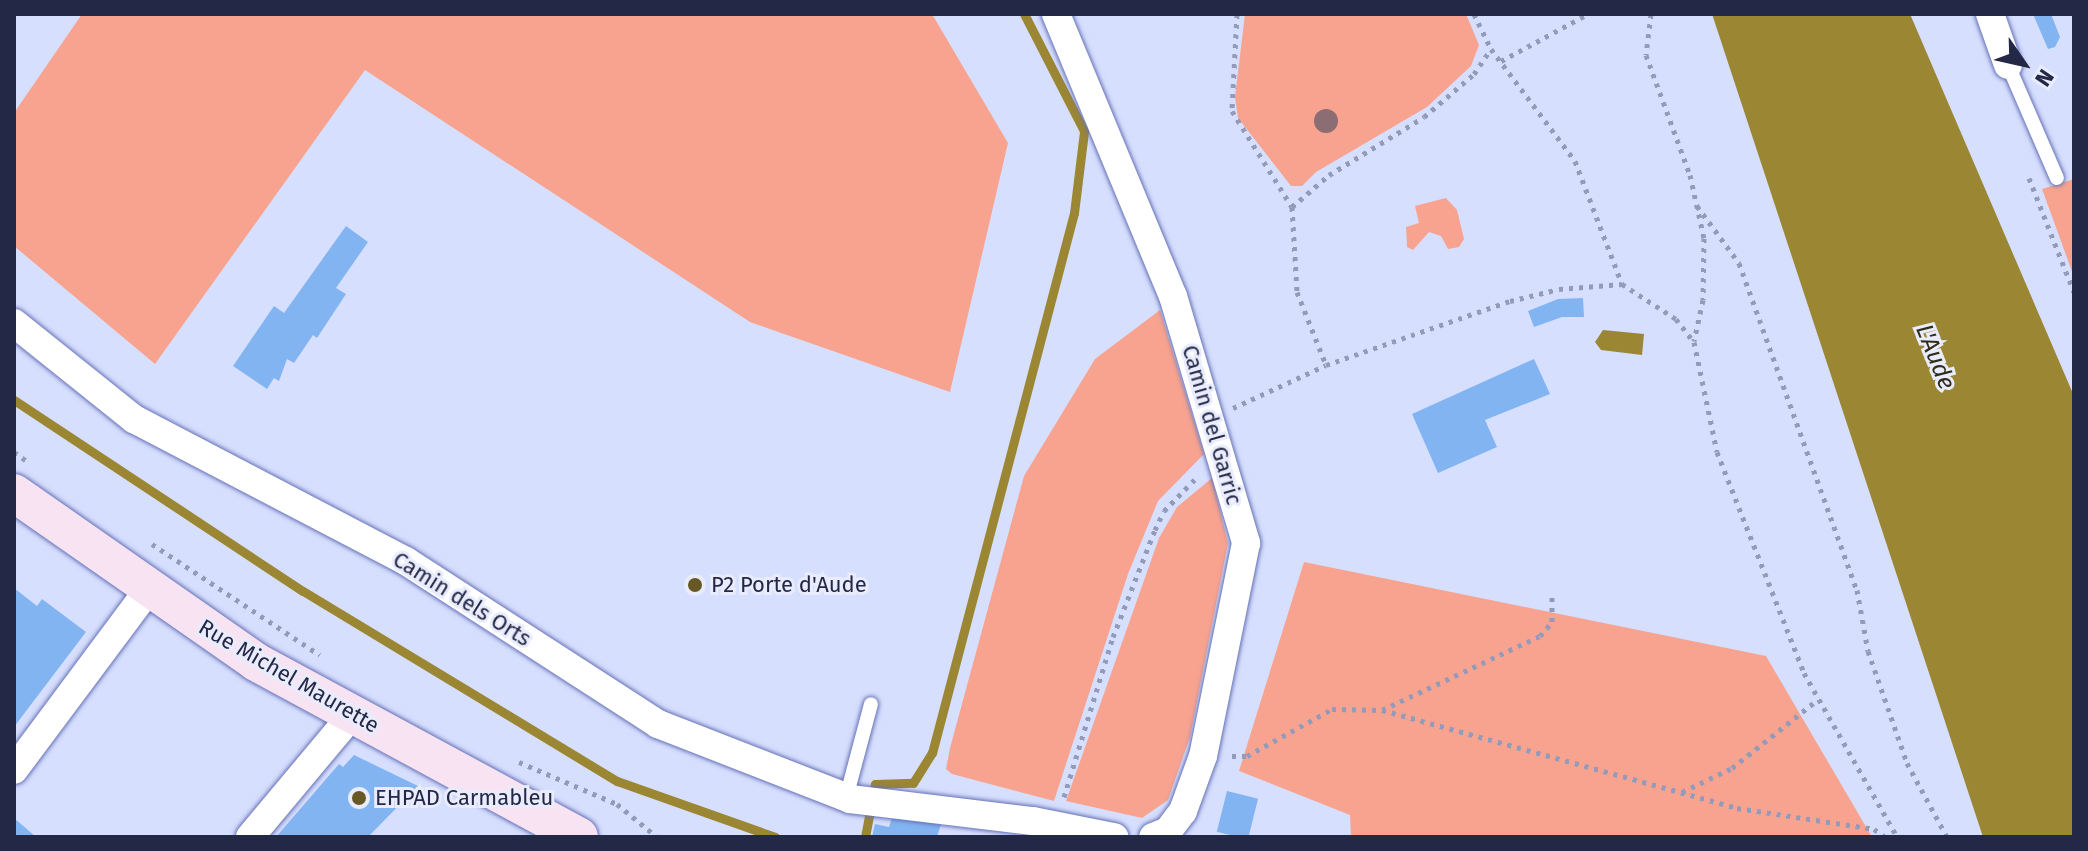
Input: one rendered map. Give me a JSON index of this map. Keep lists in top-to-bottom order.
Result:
{
  "streets": {
    "main road": ["Rue Michel Maurette"],
    "street": ["Camin del Garric", "Camin dels Orts"]
  },
  "water": ["L'Aude"],
  "places": ["P2 Porte d'Aude", "EHPAD Carmableu"],
  "north": "bottom right"
}
